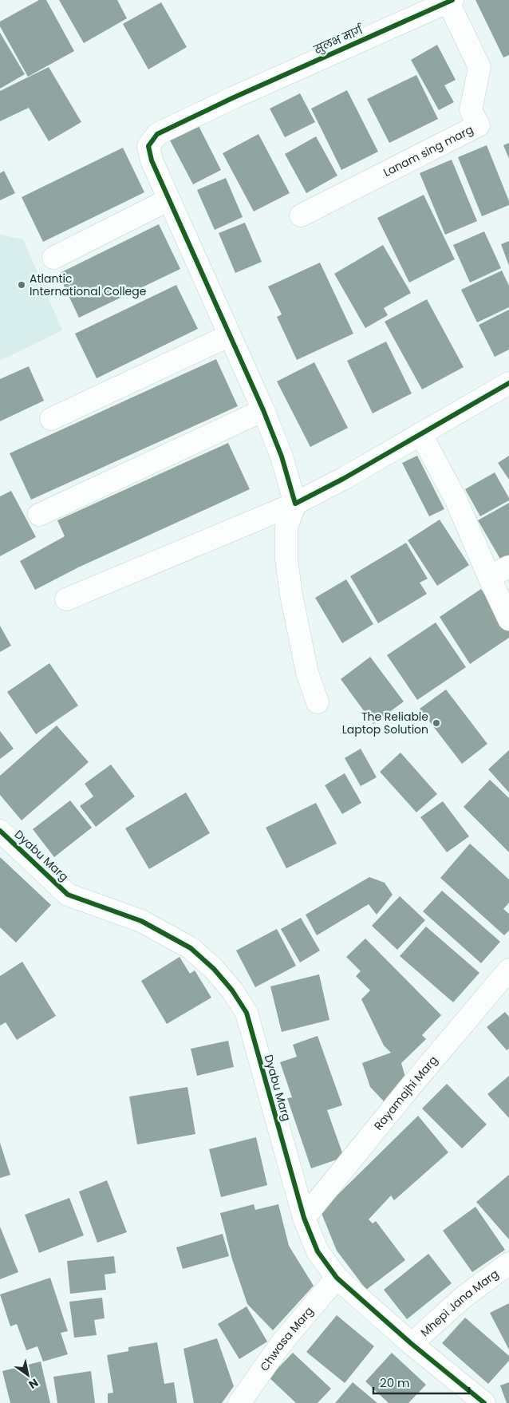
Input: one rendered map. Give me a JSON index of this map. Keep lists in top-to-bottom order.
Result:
{
  "streets": {
    "street": [
      "सुलभ मार्ग",
      "Lanam sing marg",
      "Dyabu Marg",
      "Rayamajhi Marg",
      "Mhepi Jana Marg",
      "Chwasa Marg"
    ]
  },
  "crossings": [
    ["सुलभ मार्ग", "Lanam sing marg"],
    ["Dyabu Marg", "Rayamajhi Marg"],
    ["Dyabu Marg", "Mhepi Jana Marg"],
    ["Dyabu Marg", "Chwasa Marg"]
  ],
  "places": ["Atlantic International College", "The Reliable Laptop Solution"],
  "scale_bar": "20 m",
  "north": "bottom right"
}
